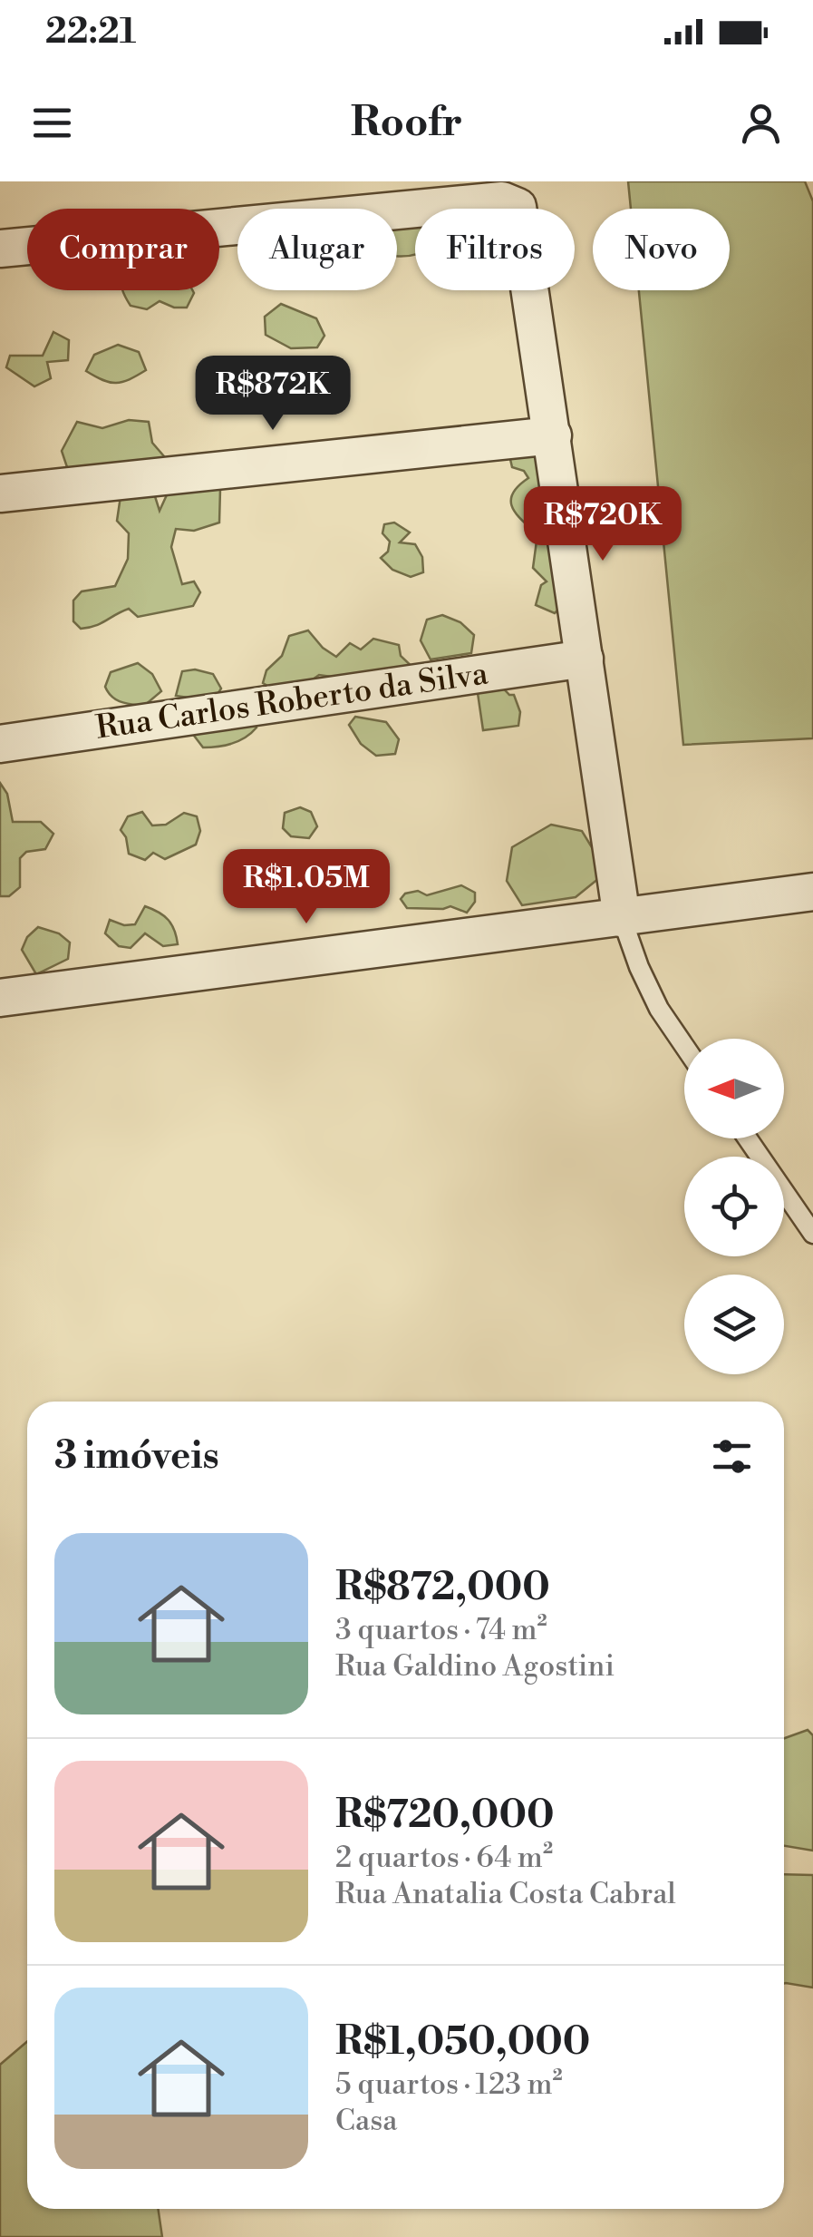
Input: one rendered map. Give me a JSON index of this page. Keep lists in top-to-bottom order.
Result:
{
  "streets": {
    "street": ["Rua Carlos Roberto da Silva"]
  },
  "north": "left",
  "page": {
    "status": "22:21",
    "header": "Roofr",
    "chip": [
      "Comprar",
      "Alugar",
      "Filtros",
      "Novo"
    ],
    "price": ["R$872K", "R$720K", "R$1.05M"],
    "heading": "3 imóveis",
    "list": [
      {
        "name": "R$872,000",
        "note": "3 quartos · 74 m² · Rua Galdino Agostini"
      },
      {
        "name": "R$720,000",
        "note": "2 quartos · 64 m² · Rua Anatalia Costa Cabral"
      },
      {
        "name": "R$1,050,000",
        "note": "5 quartos · 123 m² · Casa"
      }
    ]
  }
}
